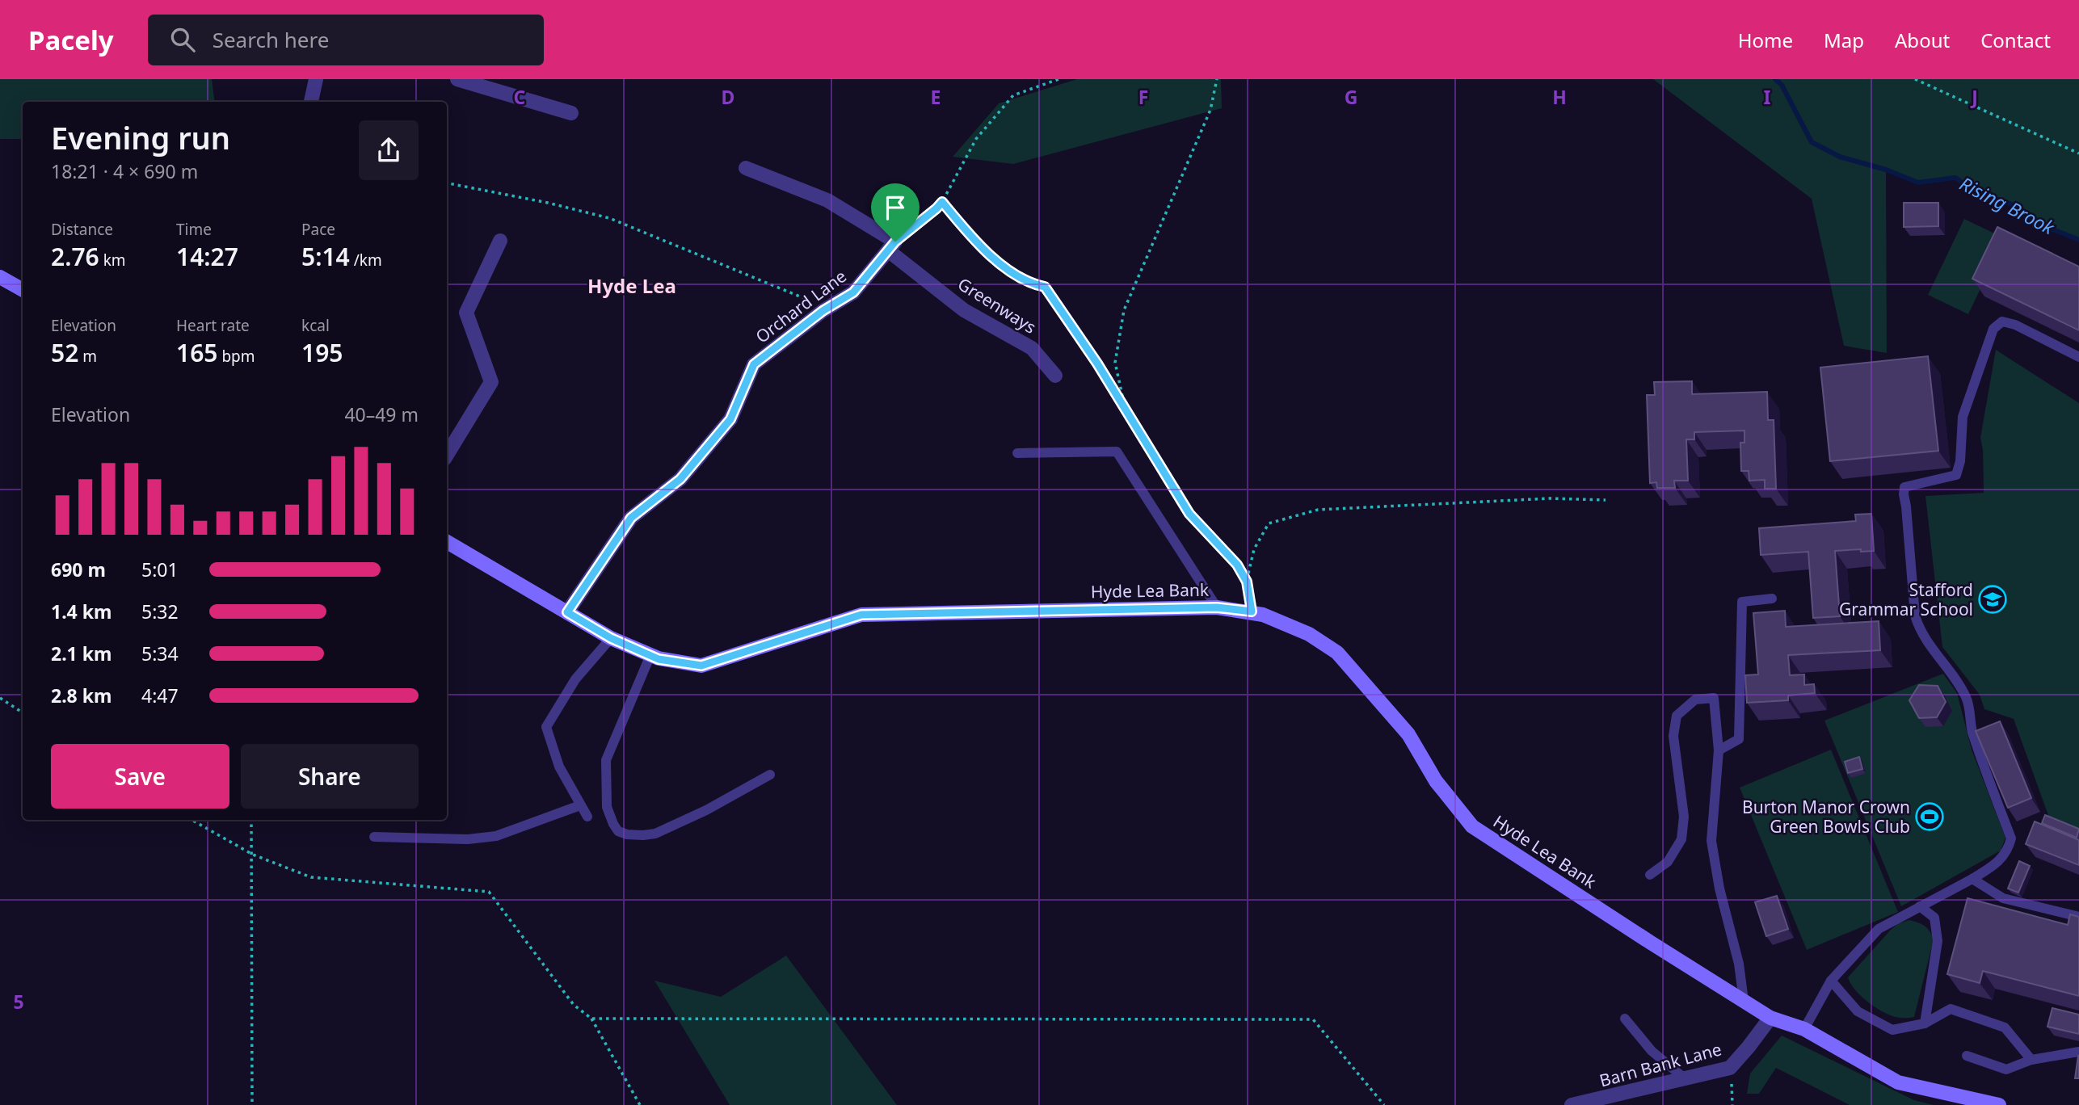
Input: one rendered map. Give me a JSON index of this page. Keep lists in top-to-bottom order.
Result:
{
  "streets": {
    "street": [
      "Greenways",
      "Orchard Lane",
      "Hyde Lea Bank",
      "Barn Bank Lane"
    ]
  },
  "crossings": [
    ["Greenways", "Orchard Lane"],
    ["Orchard Lane", "Hyde Lea Bank"],
    ["Hyde Lea Bank", "Barn Bank Lane"]
  ],
  "districts": ["Hyde Lea"],
  "water": ["Rising Brook"],
  "places": {
    "school or university": ["Stafford Grammar School"],
    "sports": ["Burton Manor Crown Green Bowls Club"]
  },
  "page": {
    "header": "Pacely",
    "search": "Search here",
    "nav": [
      "Home",
      "Map",
      "About",
      "Contact"
    ],
    "heading": ["Evening run", "18:21 · 4 × 690 m"],
    "stats": [
      ["Distance", "2.76 km"],
      ["Time", "14:27"],
      ["Pace", "5:14 /km"],
      ["Elevation", "52 m"],
      ["Heart rate", "165 bpm"],
      ["kcal", "195"]
    ],
    "chart": ["Elevation", "40–49 m"],
    "list": [
      {
        "name": "690 m",
        "note": "5:01"
      },
      {
        "name": "1.4 km",
        "note": "5:32"
      },
      {
        "name": "2.1 km",
        "note": "5:34"
      },
      {
        "name": "2.8 km",
        "note": "4:47"
      }
    ],
    "buttons": ["Save", "Share"]
  },
  "grid": {
    "columns": [
      "C",
      "D",
      "E",
      "F",
      "G",
      "H",
      "I",
      "J"
    ],
    "rows": ["5"]
  }
}
